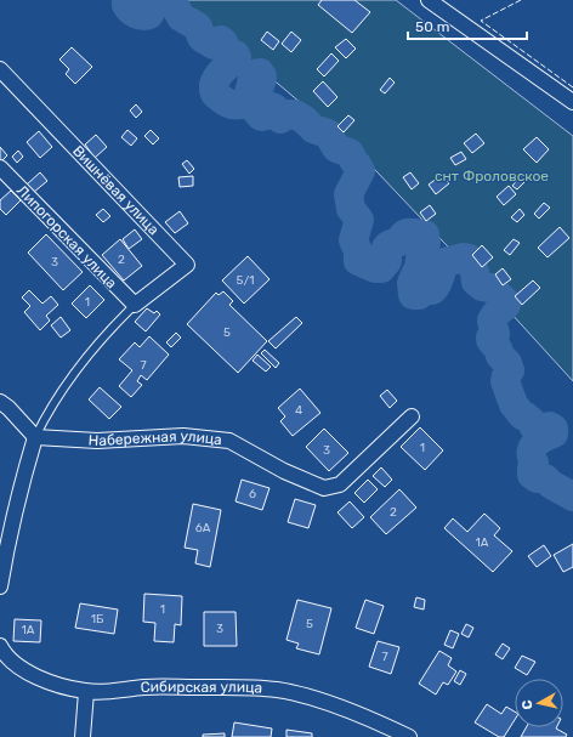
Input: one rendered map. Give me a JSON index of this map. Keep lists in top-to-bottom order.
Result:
{
  "streets": {
    "street": [
      "Вишнёвая улица",
      "Липогорская улица",
      "Набережная улица",
      "Сибирская улица"
    ]
  },
  "crossings": [
    ["Вишнёвая улица", "Липогорская улица"]
  ],
  "parks": ["снт Фроловское"],
  "house_numbers": [
    "2",
    "3",
    "5/1",
    "1",
    "5",
    "7",
    "4",
    "1",
    "3",
    "6",
    "2",
    "6А",
    "1А",
    "1",
    "1Б",
    "5",
    "3",
    "1А",
    "7"
  ],
  "scale_bar": "50 m",
  "north": "left"
}
